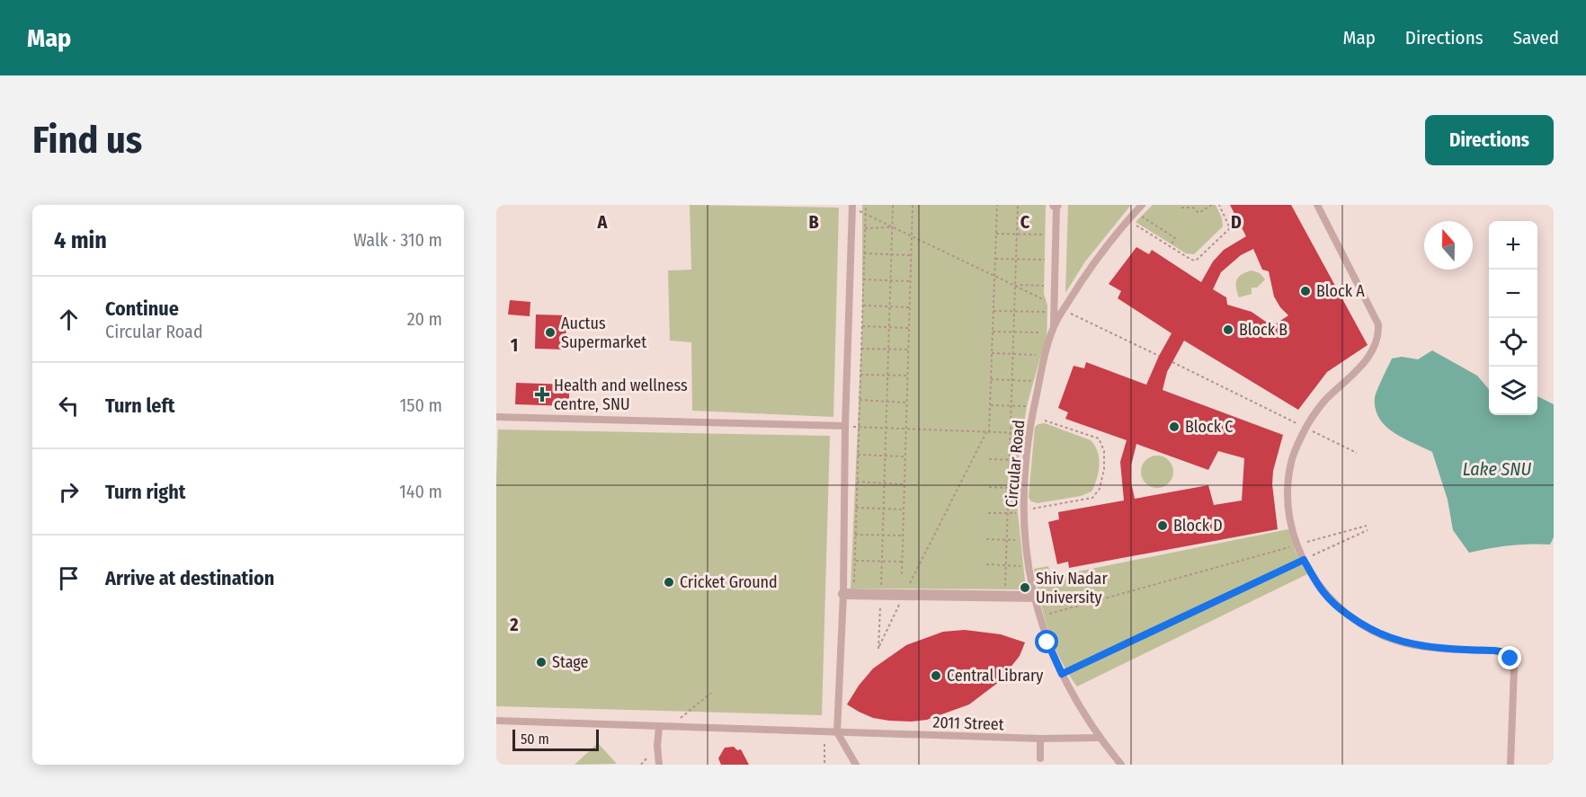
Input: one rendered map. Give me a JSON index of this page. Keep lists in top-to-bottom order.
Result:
{
  "streets": {
    "lane": ["Circular Road", "2011 Street"]
  },
  "crossings": [
    ["Circular Road", "2011 Street"]
  ],
  "water": ["Lake SNU"],
  "places": {
    "other": [
      "Block A",
      "Block B",
      "Auctus Supermarket",
      "Block C",
      "Block D",
      "Cricket Ground",
      "Shiv Nadar University",
      "Stage",
      "Central Library"
    ],
    "health": ["Health and wellness centre, SNU"]
  },
  "scale_bar": "50 m",
  "north": "top",
  "page": {
    "header": "Map",
    "nav": ["Map", "Directions", "Saved"],
    "buttons": "Directions",
    "title": "Find us",
    "heading": ["4 min", "Walk · 310 m"],
    "map_buttons": ["+", "−"],
    "list": [
      ["Continue", "Circular Road", "20 m"],
      ["Turn left", "150 m"],
      ["Turn right", "140 m"],
      "Arrive at destination"
    ],
    "scale": "50 m"
  },
  "grid": {
    "columns": [
      "A",
      "B",
      "C",
      "D"
    ],
    "rows": ["1", "2"]
  }
}
